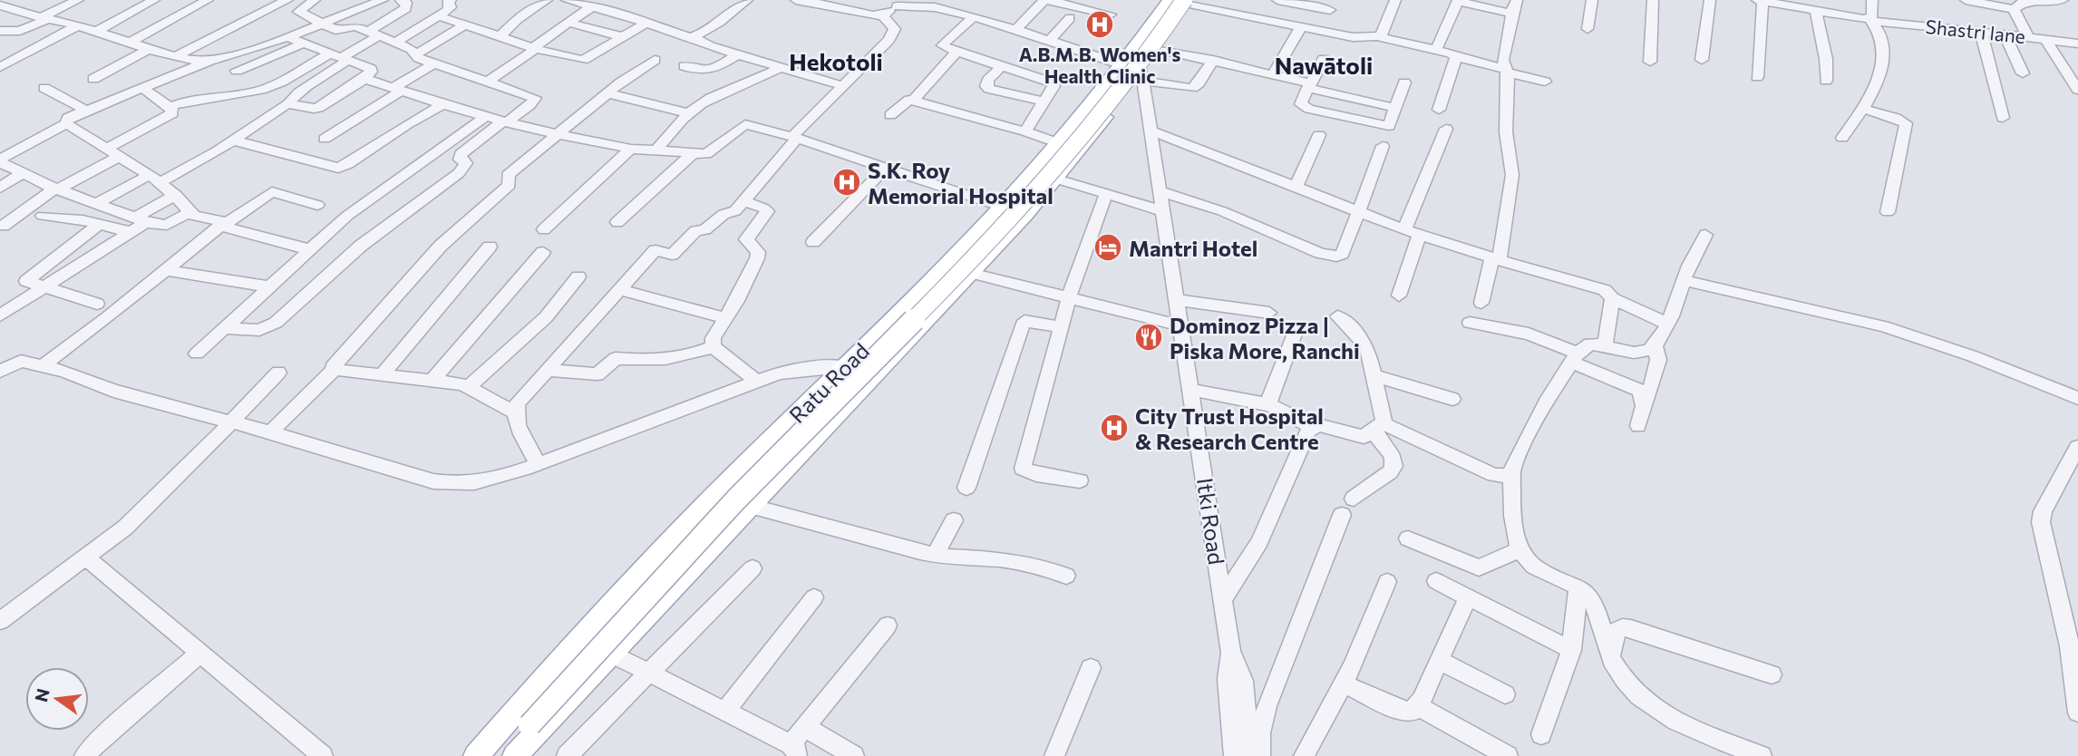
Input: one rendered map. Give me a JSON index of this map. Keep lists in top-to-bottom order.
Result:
{
  "streets": {
    "main road": ["Ratu Road"],
    "street": ["Shastri lane", "Itki Road"]
  },
  "crossings": [
    ["Ratu Road", "Itki Road"]
  ],
  "districts": ["Hekotoli", "Nawātoli"],
  "places": {
    "hospital": ["A.B.M.B. Women's Health Clinic", "S.K. Roy Memorial Hospital", "City Trust Hospital & Research Centre"],
    "hotel": ["Mantri Hotel"],
    "restaurant": ["Dominoz Pizza | Piska More, Ranchi"]
  },
  "north": "left"
}
